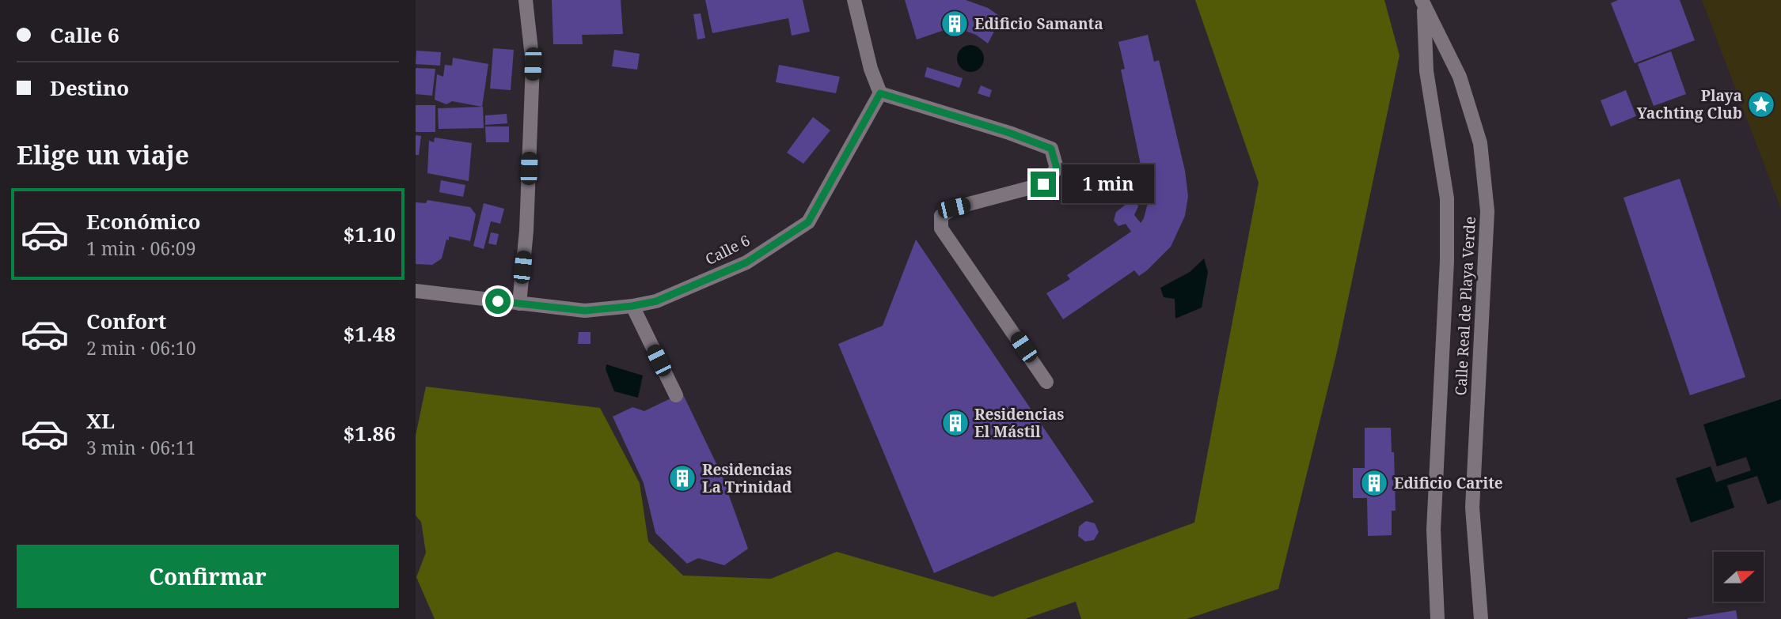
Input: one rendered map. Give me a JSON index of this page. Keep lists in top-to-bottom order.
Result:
{
  "streets": {
    "street": ["Calle 6", "Calle Real de Playa Verde"]
  },
  "places": {
    "building": [
      "Edificio Samanta",
      "Residencias El Mástil",
      "Residencias La Trinidad",
      "Edificio Carite"
    ],
    "place": ["Playa Yachting Club"]
  },
  "north": "right",
  "page": {
    "banner": ["Calle 6", "Destino"],
    "heading": "Elige un viaje",
    "bubble": "1 min",
    "list": [
      {
        "name": "Económico",
        "note": "1 min · 06:09",
        "value": "$1.10"
      },
      {
        "name": "Confort",
        "note": "2 min · 06:10",
        "value": "$1.48"
      },
      {
        "name": "XL",
        "note": "3 min · 06:11",
        "value": "$1.86"
      }
    ],
    "buttons": "Confirmar"
  }
}
